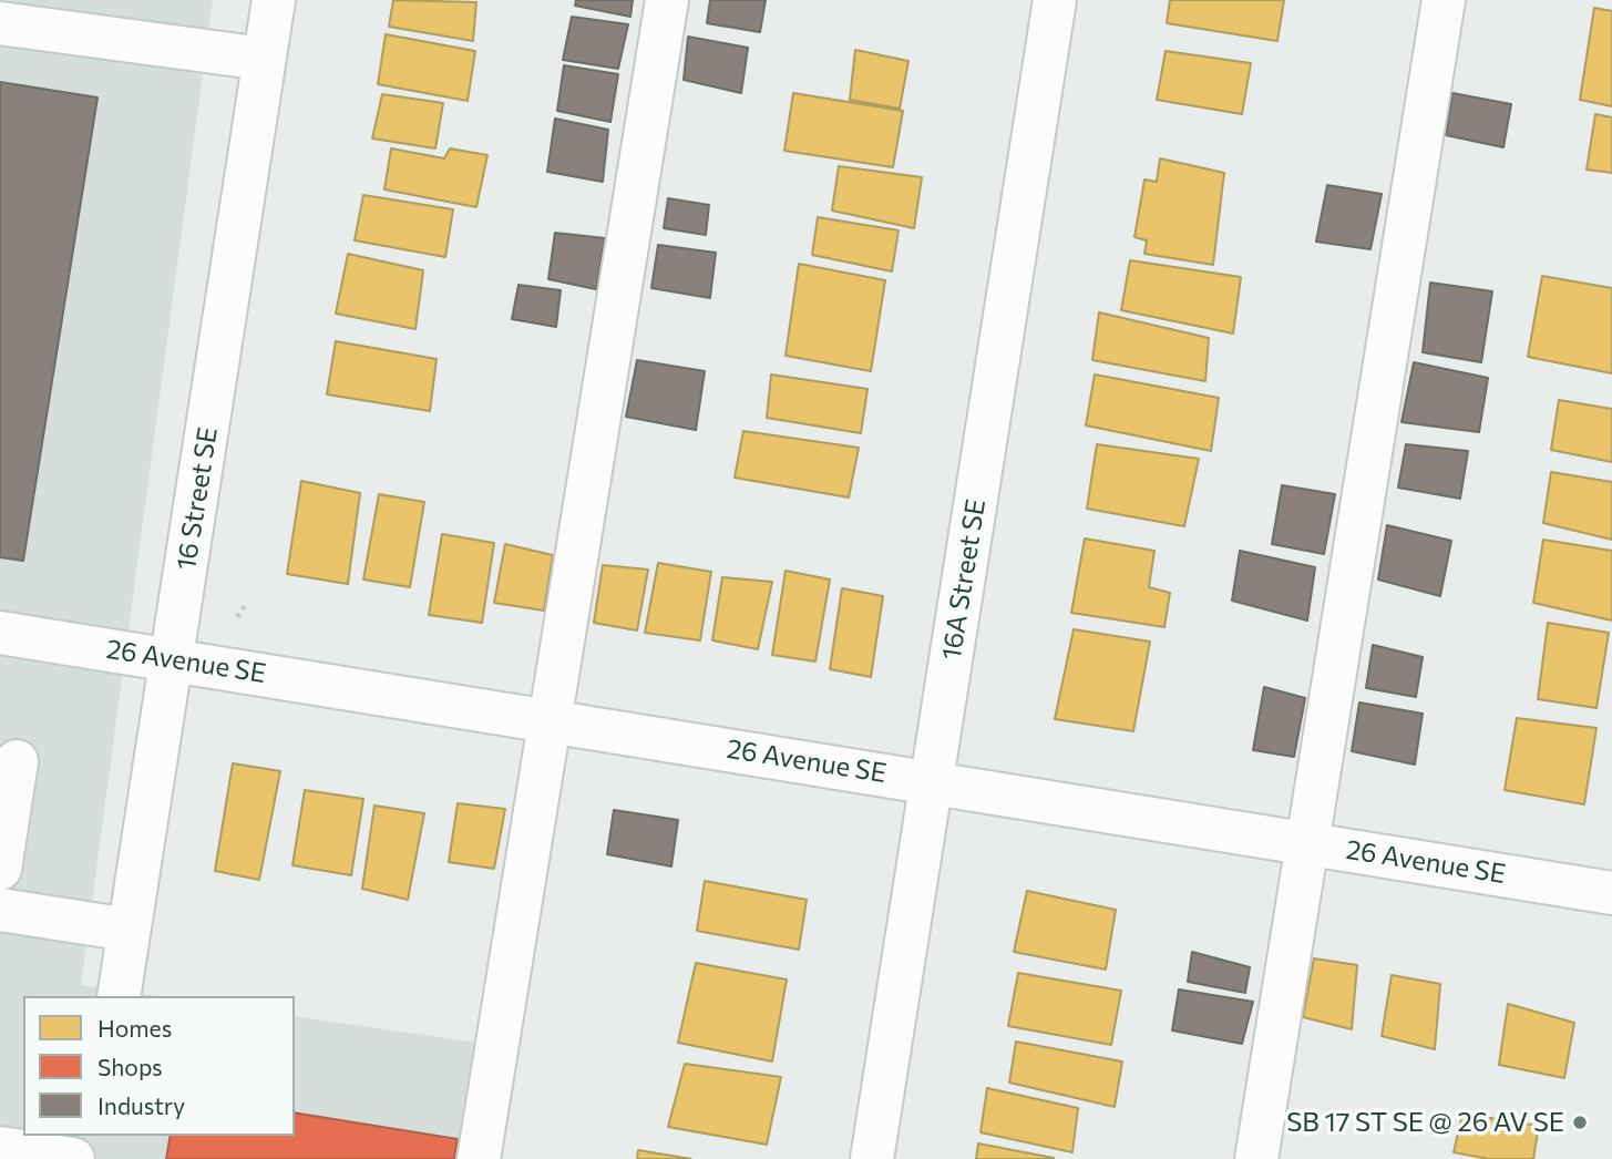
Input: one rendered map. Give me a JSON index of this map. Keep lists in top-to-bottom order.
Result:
{
  "streets": {
    "street": ["16 Street SE", "16A Street SE", "26 Avenue SE"]
  },
  "crossings": [
    ["16 Street SE", "26 Avenue SE"],
    ["16A Street SE", "26 Avenue SE"]
  ],
  "places": ["SB 17 ST SE @ 26 AV SE"],
  "legend": ["Homes", "Shops", "Industry"]
}
